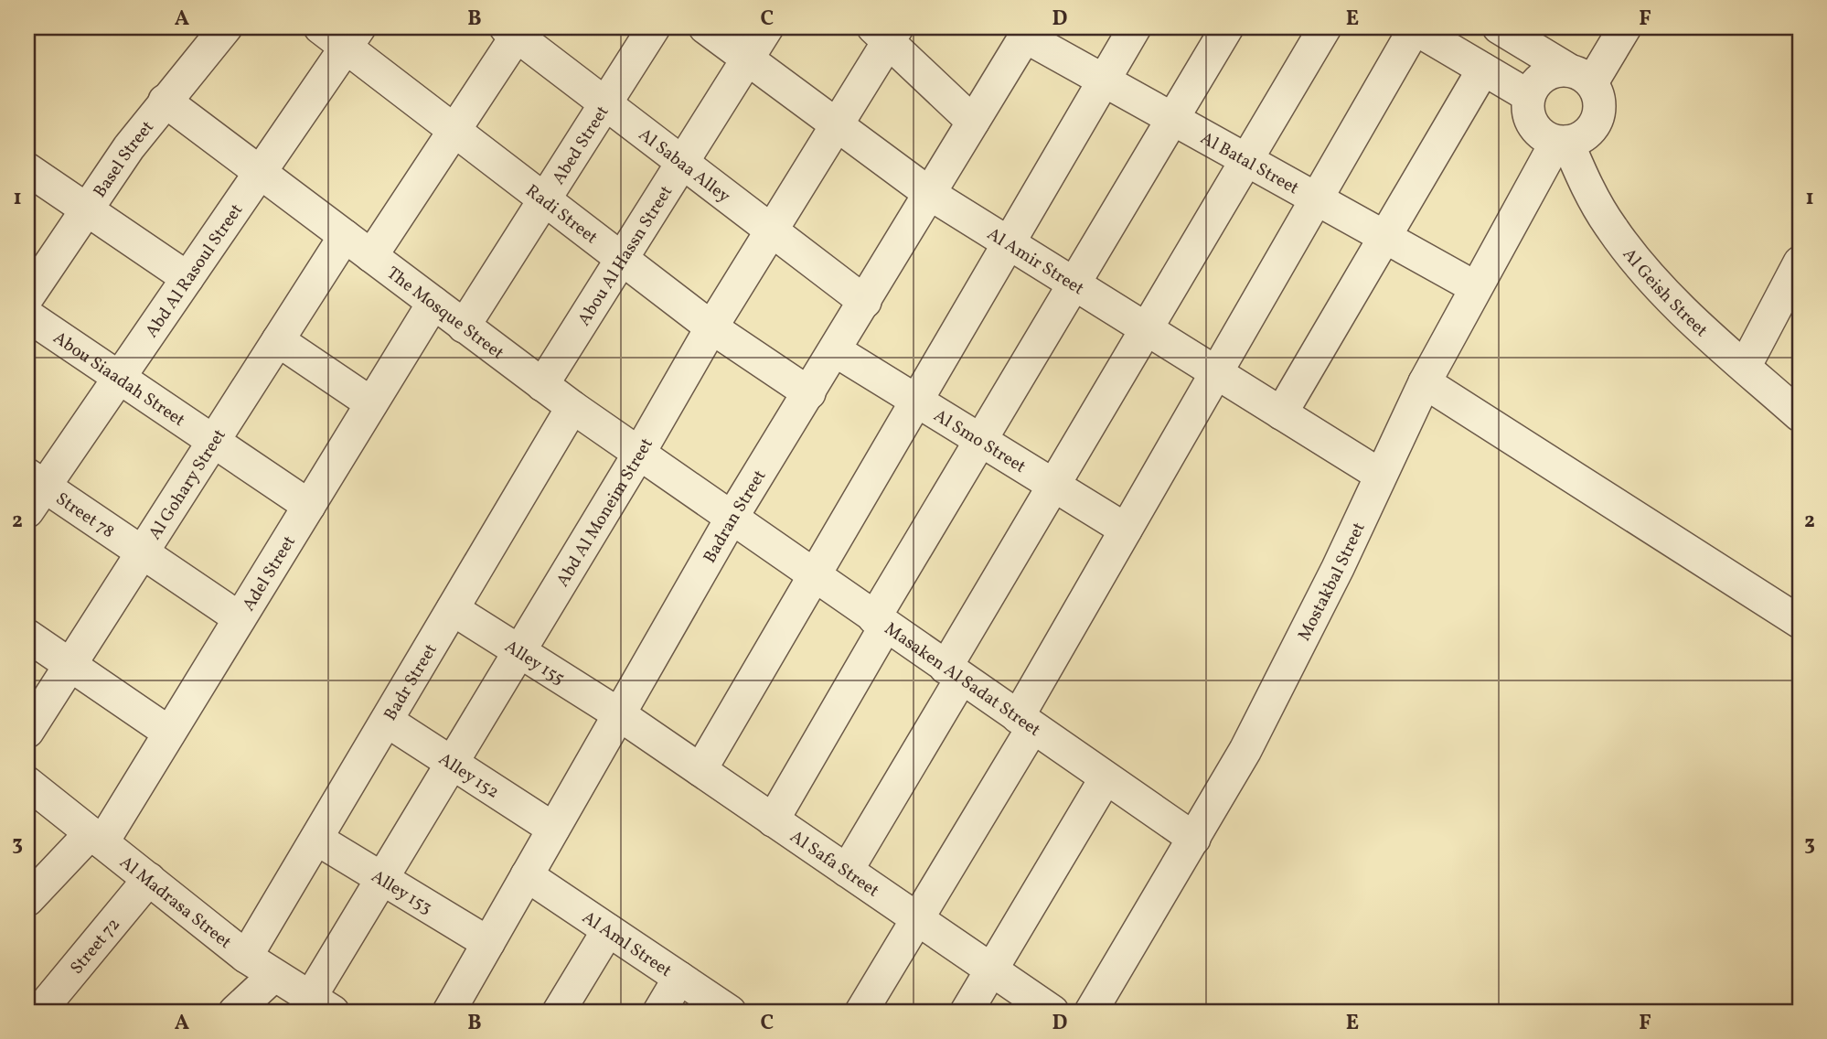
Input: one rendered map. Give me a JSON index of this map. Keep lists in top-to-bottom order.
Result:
{
  "streets": {
    "street": [
      "Abed Street",
      "Basel Street",
      "Al Batal Street",
      "Al Sabaa Alley",
      "Radi Street",
      "Abou Al Hassn Street",
      "Al Amir Street",
      "Abd Al Rasoul Street",
      "Al Geish Street",
      "The Mosque Street",
      "Abou Siaadah Street",
      "Al Smo Street",
      "Al Gohary Street",
      "Abd Al Moneim Street",
      "Street 78",
      "Badran Street",
      "Adel Street",
      "Mostakbal Street",
      "Alley 155",
      "Masaken Al Sadat Street",
      "Badr Street",
      "Alley 152",
      "Al Safa Street",
      "Alley 153",
      "Al Madrasa Street",
      "Al Aml Street",
      "Street 72"
    ]
  },
  "crossings": [
    ["Abed Street", "Al Sabaa Alley"],
    ["Abed Street", "Radi Street"],
    ["Abed Street", "The Mosque Street"],
    ["Basel Street", "The Mosque Street"],
    ["Al Batal Street", "Badran Street"],
    ["Al Batal Street", "Mostakbal Street"],
    ["Al Sabaa Alley", "Abou Al Hassn Street"],
    ["Al Sabaa Alley", "Abd Al Moneim Street"],
    ["Al Sabaa Alley", "Badran Street"],
    ["Radi Street", "Abou Al Hassn Street"],
    ["Radi Street", "Abd Al Rasoul Street"],
    ["Radi Street", "Abd Al Moneim Street"],
    ["Radi Street", "Badran Street"],
    ["Abou Al Hassn Street", "Al Amir Street"],
    ["Abou Al Hassn Street", "The Mosque Street"],
    ["Al Amir Street", "Abd Al Moneim Street"],
    ["Al Amir Street", "Badran Street"],
    ["Al Amir Street", "Mostakbal Street"],
    ["Abd Al Rasoul Street", "The Mosque Street"],
    ["Abd Al Rasoul Street", "Abou Siaadah Street"],
    ["Abd Al Rasoul Street", "Street 78"],
    ["Al Geish Street", "Mostakbal Street"],
    ["The Mosque Street", "Al Gohary Street"],
    ["The Mosque Street", "Abd Al Moneim Street"],
    ["The Mosque Street", "Badran Street"],
    ["The Mosque Street", "Adel Street"],
    ["The Mosque Street", "Masaken Al Sadat Street"],
    ["The Mosque Street", "Badr Street"],
    ["Abou Siaadah Street", "Al Gohary Street"],
    ["Abou Siaadah Street", "Adel Street"],
    ["Al Smo Street", "Badran Street"],
    ["Al Gohary Street", "Street 78"],
    ["Abd Al Moneim Street", "Alley 155"],
    ["Abd Al Moneim Street", "Alley 152"],
    ["Abd Al Moneim Street", "Alley 153"],
    ["Abd Al Moneim Street", "Al Madrasa Street"],
    ["Street 78", "Adel Street"],
    ["Badran Street", "Alley 155"],
    ["Badran Street", "Masaken Al Sadat Street"],
    ["Badran Street", "Alley 152"],
    ["Badran Street", "Al Safa Street"],
    ["Badran Street", "Alley 153"],
    ["Badran Street", "Al Aml Street"],
    ["Adel Street", "Al Madrasa Street"],
    ["Mostakbal Street", "Masaken Al Sadat Street"],
    ["Alley 155", "Badr Street"],
    ["Alley 155", "Al Safa Street"],
    ["Badr Street", "Alley 152"],
    ["Badr Street", "Alley 153"],
    ["Badr Street", "Al Madrasa Street"],
    ["Al Madrasa Street", "Street 72"]
  ],
  "grid": {
    "columns": [
      "A",
      "B",
      "C",
      "D",
      "E",
      "F"
    ],
    "rows": ["1", "2", "3"]
  }
}
